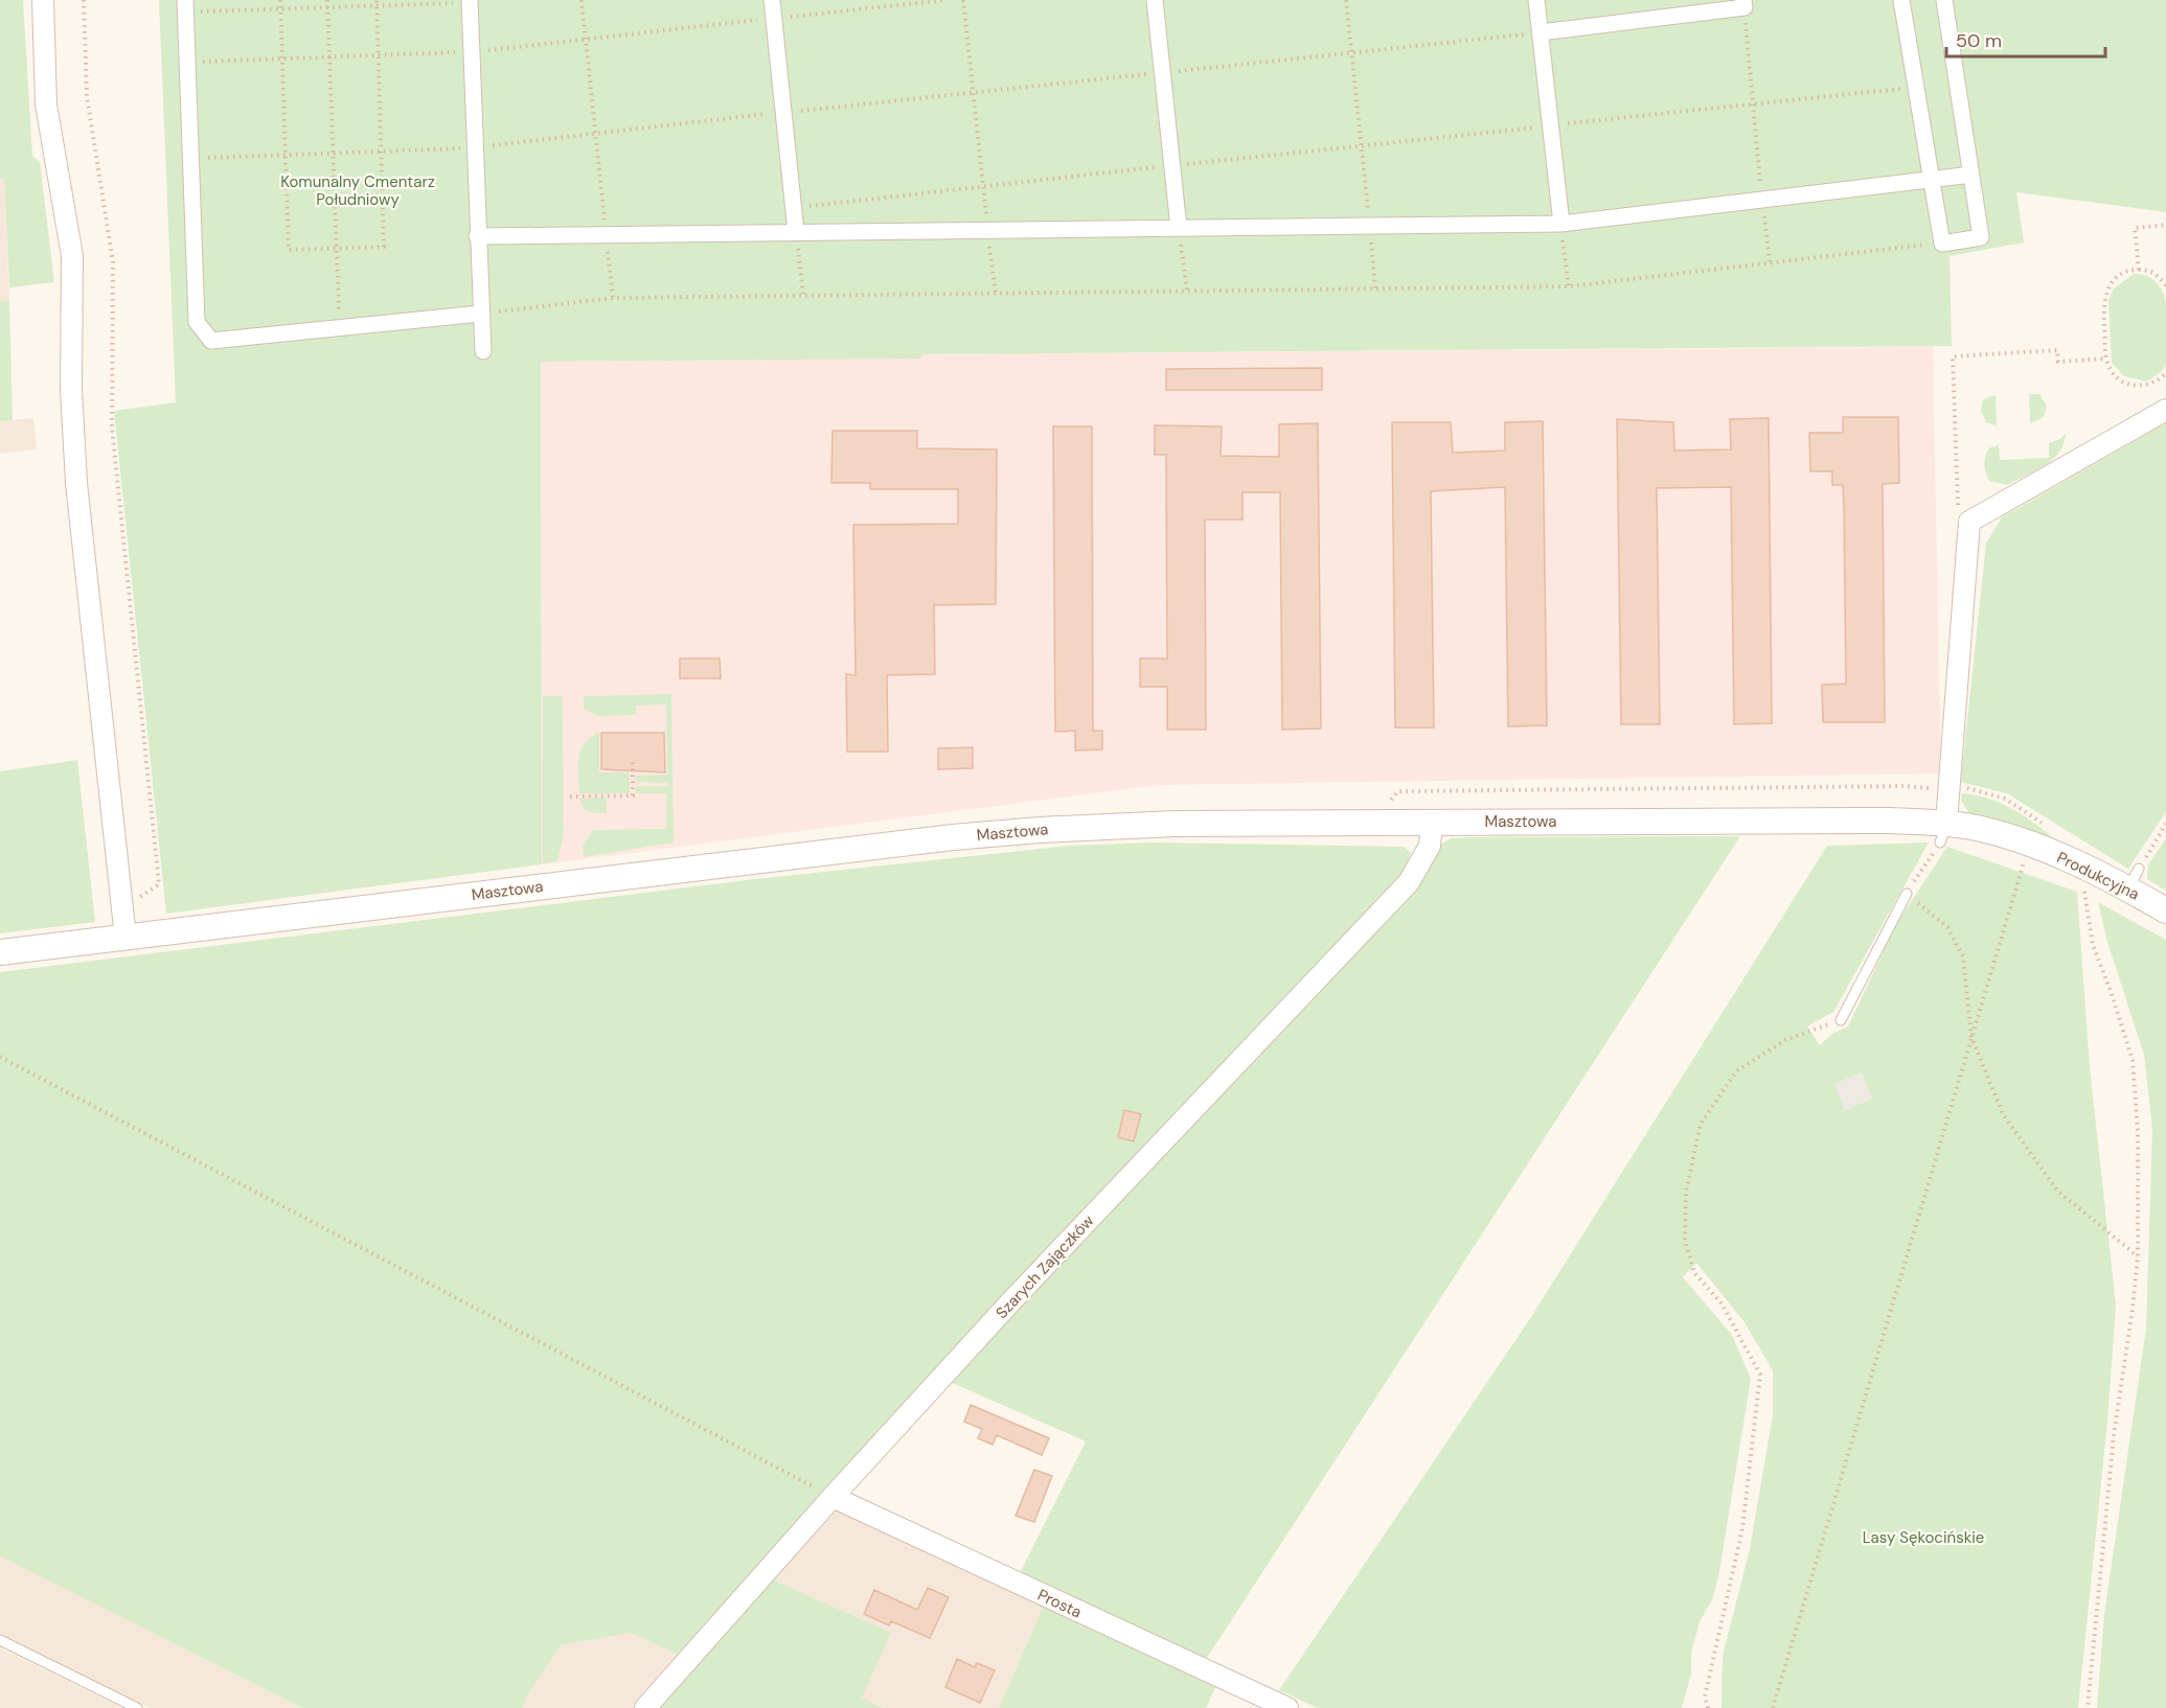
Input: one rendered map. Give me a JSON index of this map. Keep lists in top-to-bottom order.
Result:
{
  "streets": {
    "street": [
      "Masztowa",
      "Produkcyjna",
      "Szarych Zajączków",
      "Prosta"
    ]
  },
  "crossings": [
    ["Masztowa", "Produkcyjna"],
    ["Masztowa", "Szarych Zajączków"],
    ["Szarych Zajączków", "Prosta"]
  ],
  "parks": ["Komunalny Cmentarz Południowy", "Lasy Sękocińskie"],
  "scale_bar": "50 m"
}
